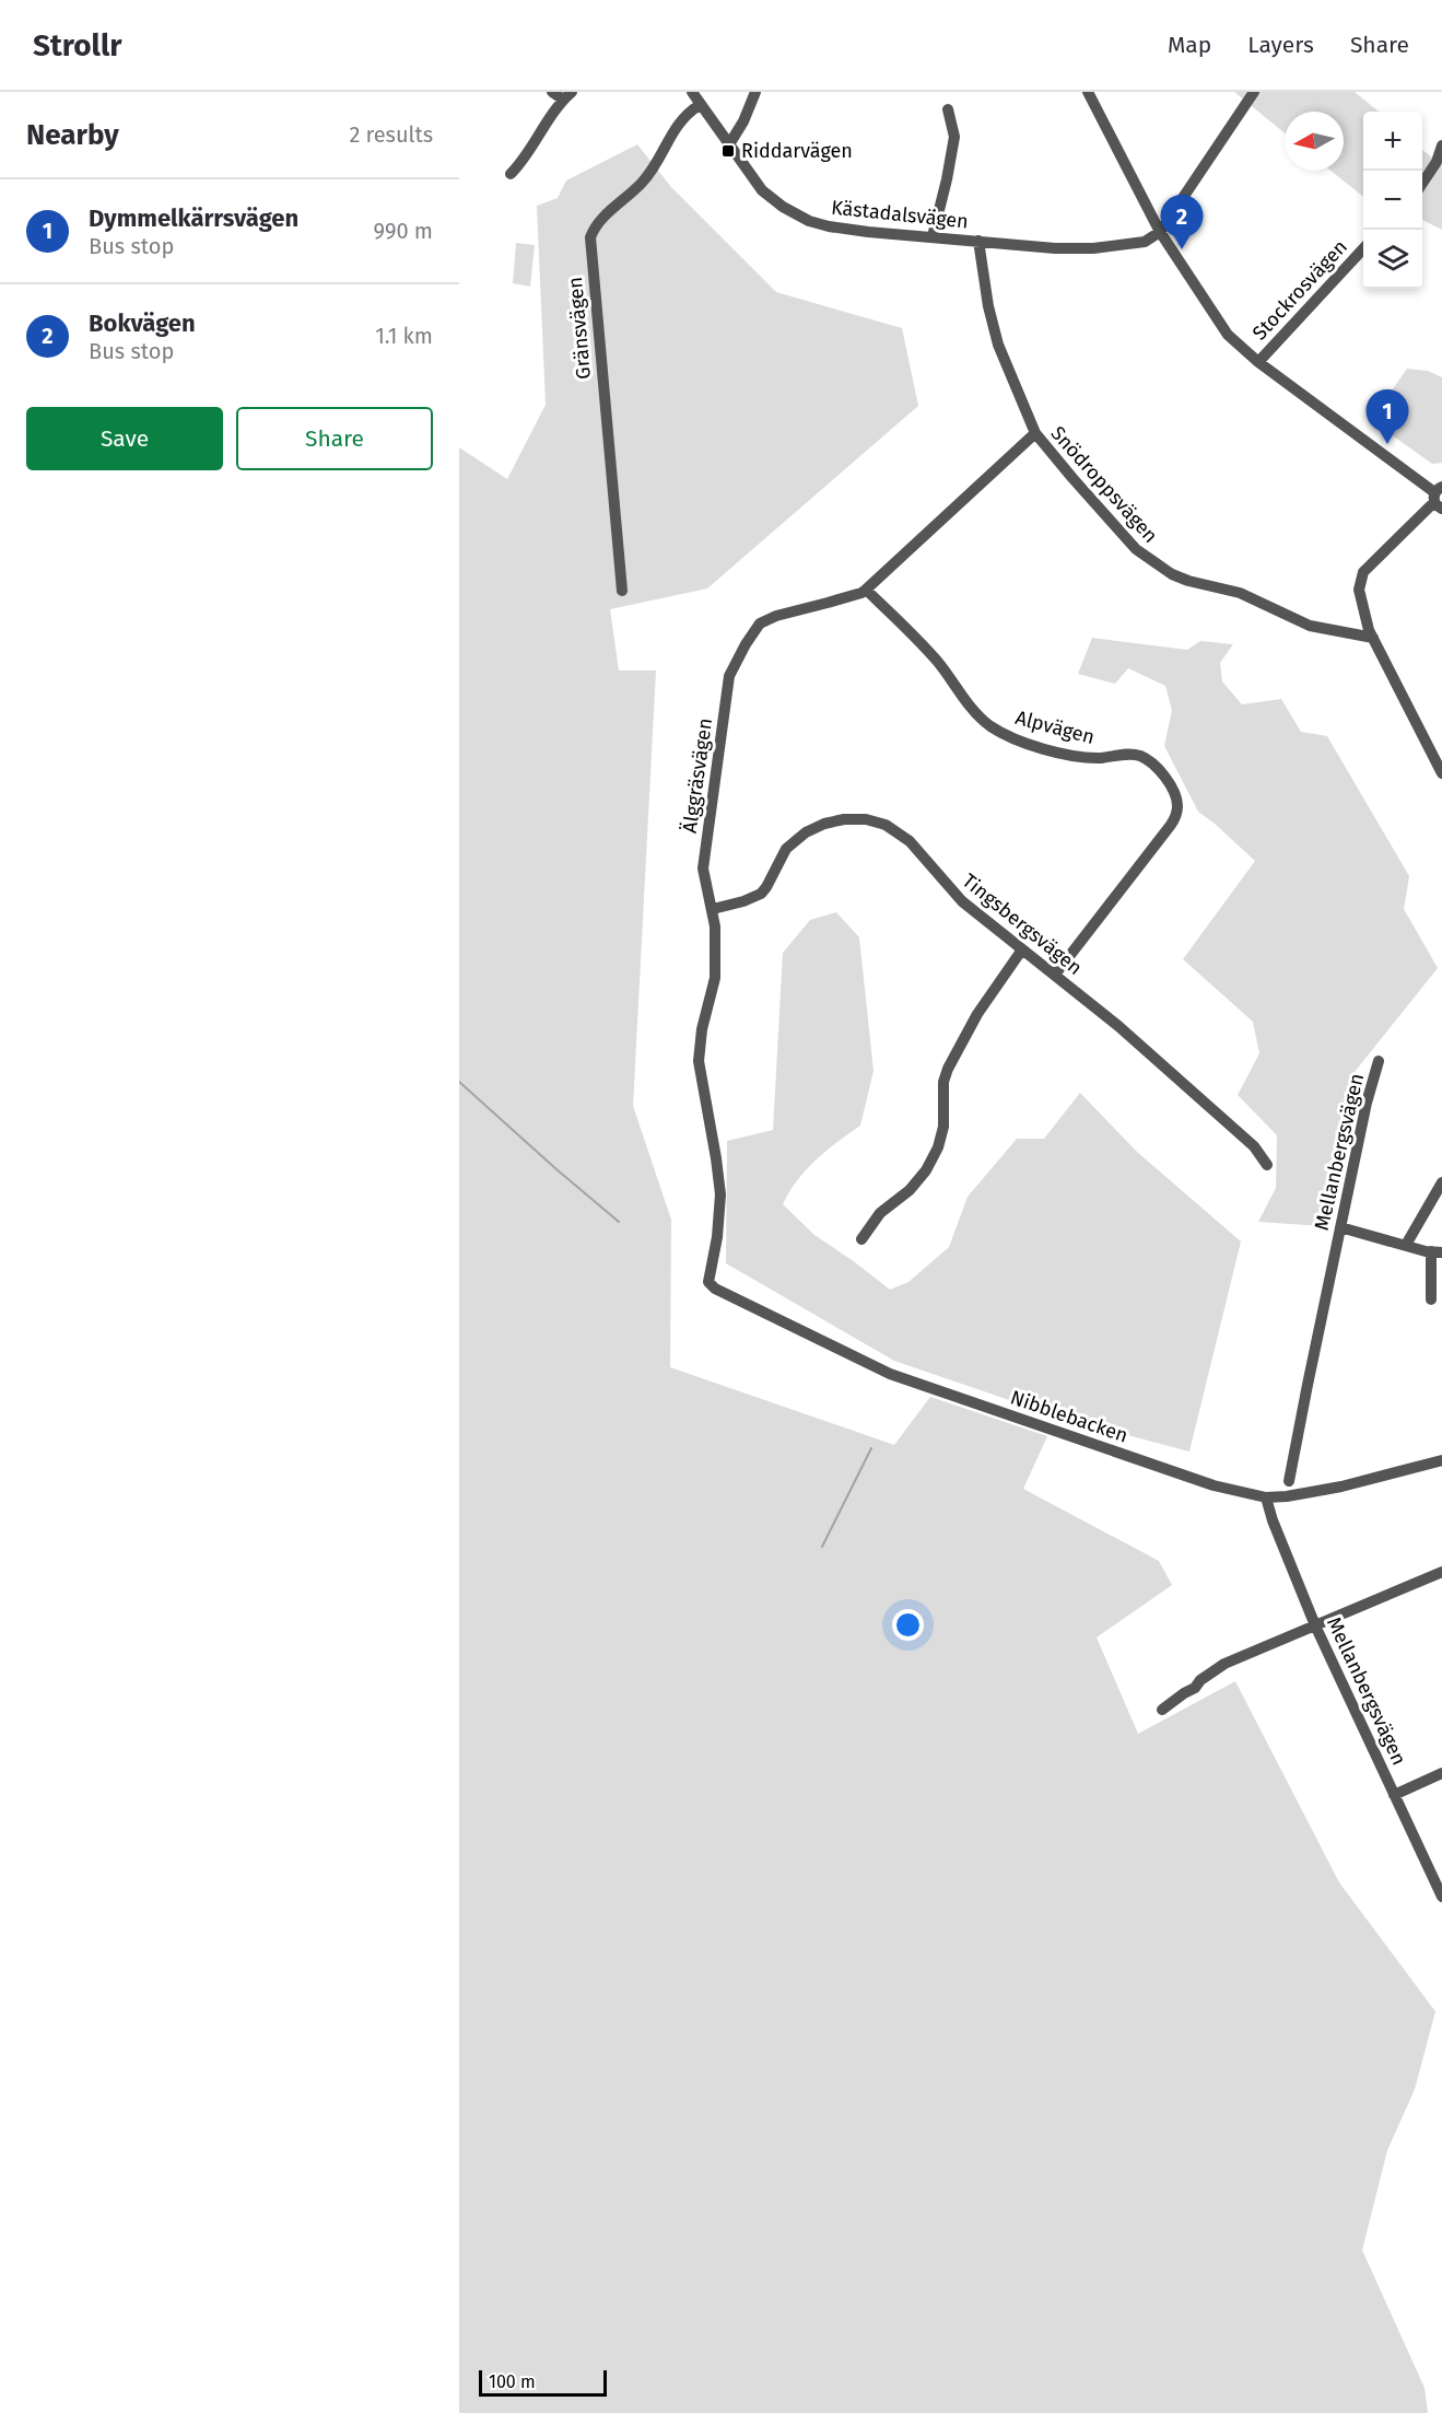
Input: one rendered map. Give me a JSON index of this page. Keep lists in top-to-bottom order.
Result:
{
  "streets": {
    "street": [
      "Kästadalsvägen",
      "Stockrosvägen",
      "Gränsvägen",
      "Snödroppsvägen",
      "Alpvägen",
      "Älggräsvägen",
      "Tingsbergsvägen",
      "Mellanbergsvägen",
      "Nibblebacken"
    ]
  },
  "crossings": [
    ["Kästadalsvägen", "Gränsvägen"],
    ["Kästadalsvägen", "Snödroppsvägen"],
    ["Snödroppsvägen", "Älggräsvägen"],
    ["Alpvägen", "Älggräsvägen"],
    ["Alpvägen", "Tingsbergsvägen"],
    ["Älggräsvägen", "Tingsbergsvägen"],
    ["Älggräsvägen", "Nibblebacken"],
    ["Mellanbergsvägen", "Nibblebacken"]
  ],
  "places": {
    "transit": ["Riddarvägen"]
  },
  "scale_bar": "100 m",
  "north": "left",
  "page": {
    "header": "Strollr",
    "nav": ["Map", "Layers", "Share"],
    "heading": ["Nearby", "2 results"],
    "map_buttons": ["+", "−"],
    "list": [
      {
        "mark": "1",
        "name": "Dymmelkärrsvägen",
        "note": "Bus stop",
        "value": "990 m"
      },
      {
        "mark": "2",
        "name": "Bokvägen",
        "note": "Bus stop",
        "value": "1.1 km"
      }
    ],
    "pins": ["2", "1"],
    "buttons": ["Save", "Share"],
    "scale": "100 m"
  }
}
